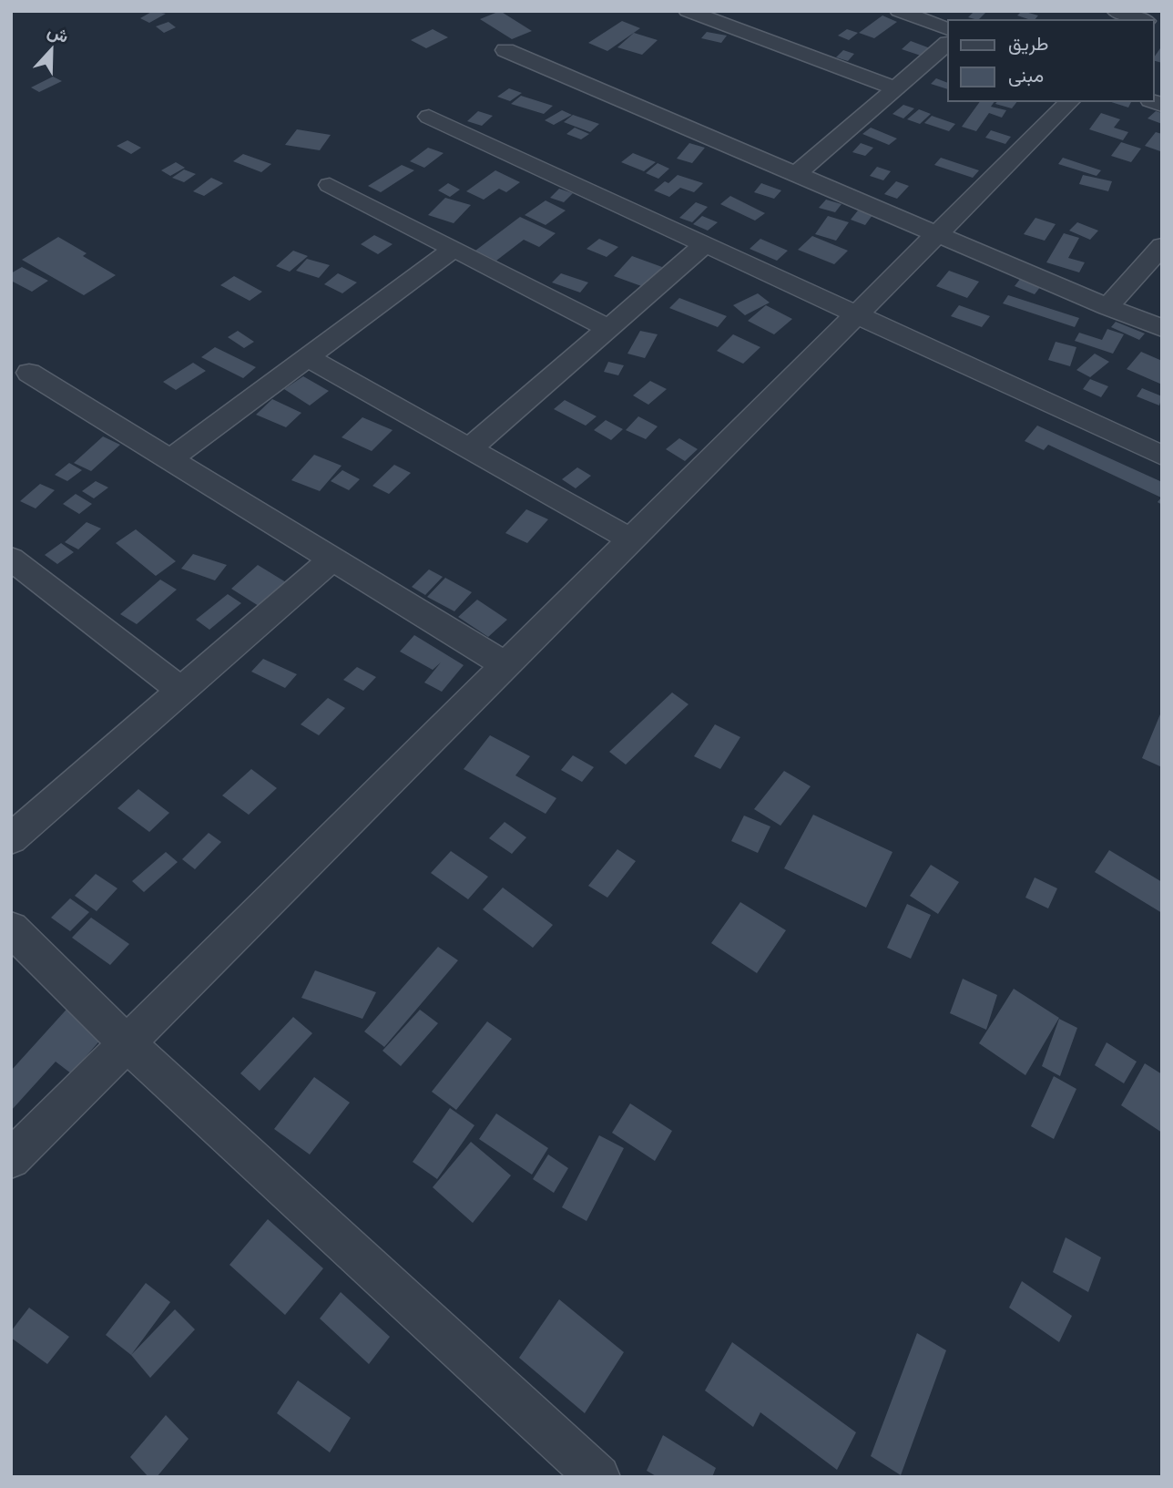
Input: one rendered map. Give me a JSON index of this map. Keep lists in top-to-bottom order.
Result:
{
  "legend": ["طريق", "مبنى"],
  "north": "top"
}
